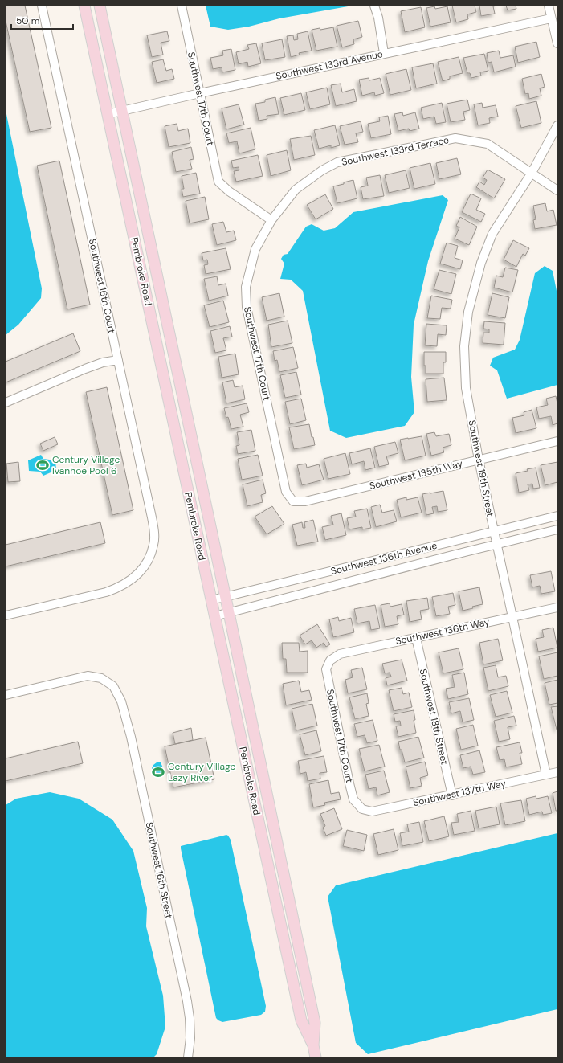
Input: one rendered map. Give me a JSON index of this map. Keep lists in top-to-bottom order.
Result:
{
  "streets": {
    "main road": ["Pembroke Road"],
    "street": [
      "Southwest 133rd Avenue",
      "Southwest 17th Court",
      "Southwest 133rd Terrace",
      "Southwest 16th Court",
      "Southwest 19th Street",
      "Southwest 135th Way",
      "Southwest 136th Avenue",
      "Southwest 136th Way",
      "Southwest 18th Street",
      "Southwest 137th Way",
      "Southwest 16th Street"
    ]
  },
  "crossings": [
    ["Southwest 133rd Avenue", "Southwest 17th Court"],
    ["Southwest 133rd Avenue", "Pembroke Road"],
    ["Southwest 17th Court", "Southwest 133rd Terrace"],
    ["Southwest 17th Court", "Southwest 135th Way"],
    ["Southwest 17th Court", "Southwest 136th Way"],
    ["Southwest 17th Court", "Southwest 137th Way"],
    ["Southwest 133rd Terrace", "Southwest 19th Street"],
    ["Pembroke Road", "Southwest 136th Avenue"],
    ["Southwest 19th Street", "Southwest 135th Way"],
    ["Southwest 19th Street", "Southwest 136th Avenue"],
    ["Southwest 19th Street", "Southwest 136th Way"],
    ["Southwest 19th Street", "Southwest 137th Way"],
    ["Southwest 136th Way", "Southwest 18th Street"],
    ["Southwest 18th Street", "Southwest 137th Way"]
  ],
  "places": {
    "sports": ["Century Village Ivanhoe Pool 6", "Century Village Lazy River"]
  },
  "scale_bar": "50 m"
}
